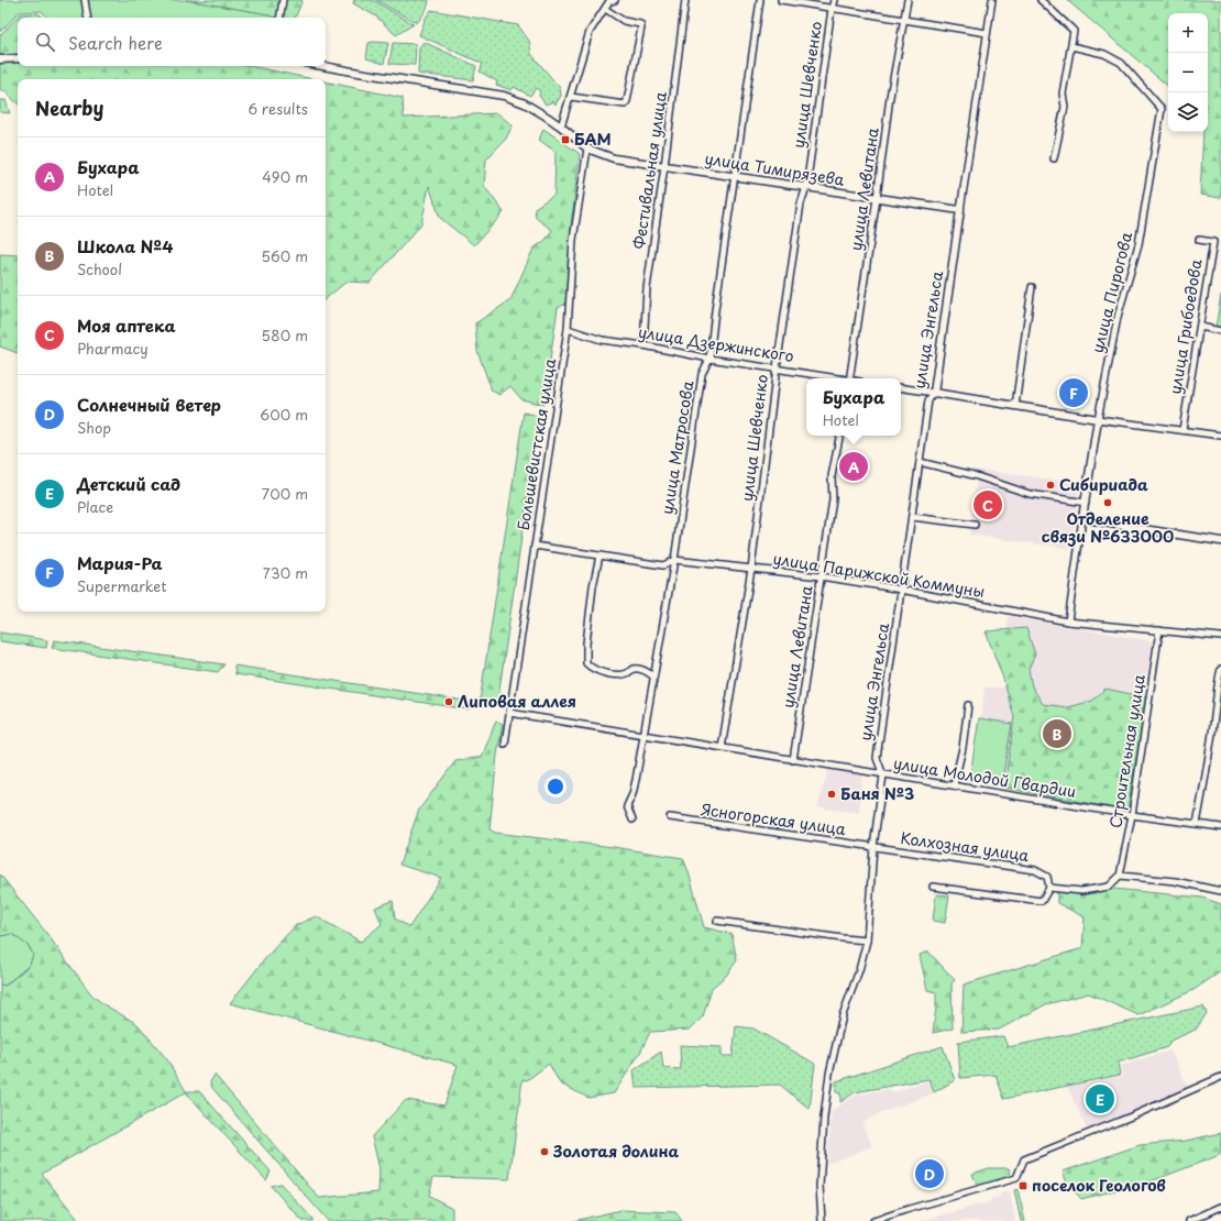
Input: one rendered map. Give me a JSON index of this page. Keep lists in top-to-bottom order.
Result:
{
  "streets": {
    "street": [
      "улица Шевченко",
      "улица Тимирязева",
      "Фестивальная улица",
      "улица Левитана",
      "улица Пирогова",
      "улица Грибоедова",
      "улица Энгельса",
      "улица Дзержинского",
      "Большевистская улица",
      "улица Матросова",
      "улица Парижской Коммуны",
      "Строительная улица",
      "улица Молодой Гвардии",
      "Ясногорская улица",
      "Колхозная улица"
    ]
  },
  "crossings": [
    ["улица Шевченко", "улица Тимирязева"],
    ["улица Шевченко", "улица Дзержинского"],
    ["улица Шевченко", "улица Парижской Коммуны"],
    ["улица Шевченко", "улица Молодой Гвардии"],
    ["улица Тимирязева", "Фестивальная улица"],
    ["улица Тимирязева", "улица Левитана"],
    ["улица Тимирязева", "улица Энгельса"],
    ["улица Тимирязева", "Большевистская улица"],
    ["улица Тимирязева", "улица Матросова"],
    ["Фестивальная улица", "улица Дзержинского"],
    ["улица Левитана", "улица Парижской Коммуны"],
    ["улица Левитана", "улица Молодой Гвардии"],
    ["улица Пирогова", "улица Парижской Коммуны"],
    ["улица Энгельса", "улица Парижской Коммуны"],
    ["улица Энгельса", "улица Молодой Гвардии"],
    ["улица Энгельса", "Ясногорская улица"],
    ["улица Энгельса", "Колхозная улица"],
    ["улица Дзержинского", "Большевистская улица"],
    ["улица Дзержинского", "улица Матросова"],
    ["Большевистская улица", "улица Парижской Коммуны"],
    ["Большевистская улица", "улица Молодой Гвардии"],
    ["улица Матросова", "улица Парижской Коммуны"],
    ["улица Матросова", "улица Молодой Гвардии"],
    ["улица Парижской Коммуны", "Строительная улица"],
    ["Строительная улица", "улица Молодой Гвардии"],
    ["Ясногорская улица", "Колхозная улица"]
  ],
  "places": {
    "transit": ["БАМ", "поселок Геологов"],
    "other": [
      "Сибириада",
      "Отделение связи №633000",
      "Липовая аллея",
      "Баня №3",
      "Золотая долина"
    ]
  },
  "page": {
    "map_buttons": ["+", "−"],
    "search": "Search here",
    "heading": ["Nearby", "6 results"],
    "list": [
      {
        "mark": "A",
        "name": "Бухара",
        "note": "Hotel",
        "value": "490 m"
      },
      {
        "mark": "B",
        "name": "Школа №4",
        "note": "School",
        "value": "560 m"
      },
      {
        "mark": "C",
        "name": "Моя аптека",
        "note": "Pharmacy",
        "value": "580 m"
      },
      {
        "mark": "D",
        "name": "Солнечный ветер",
        "note": "Shop",
        "value": "600 m"
      },
      {
        "mark": "E",
        "name": "Детский сад",
        "note": "Place",
        "value": "700 m"
      },
      {
        "mark": "F",
        "name": "Мария-Ра",
        "note": "Supermarket",
        "value": "730 m"
      }
    ],
    "pins": [
      "F",
      "A",
      "C",
      "B",
      "E",
      "D"
    ],
    "popup": ["Бухара", "Hotel"]
  }
}
